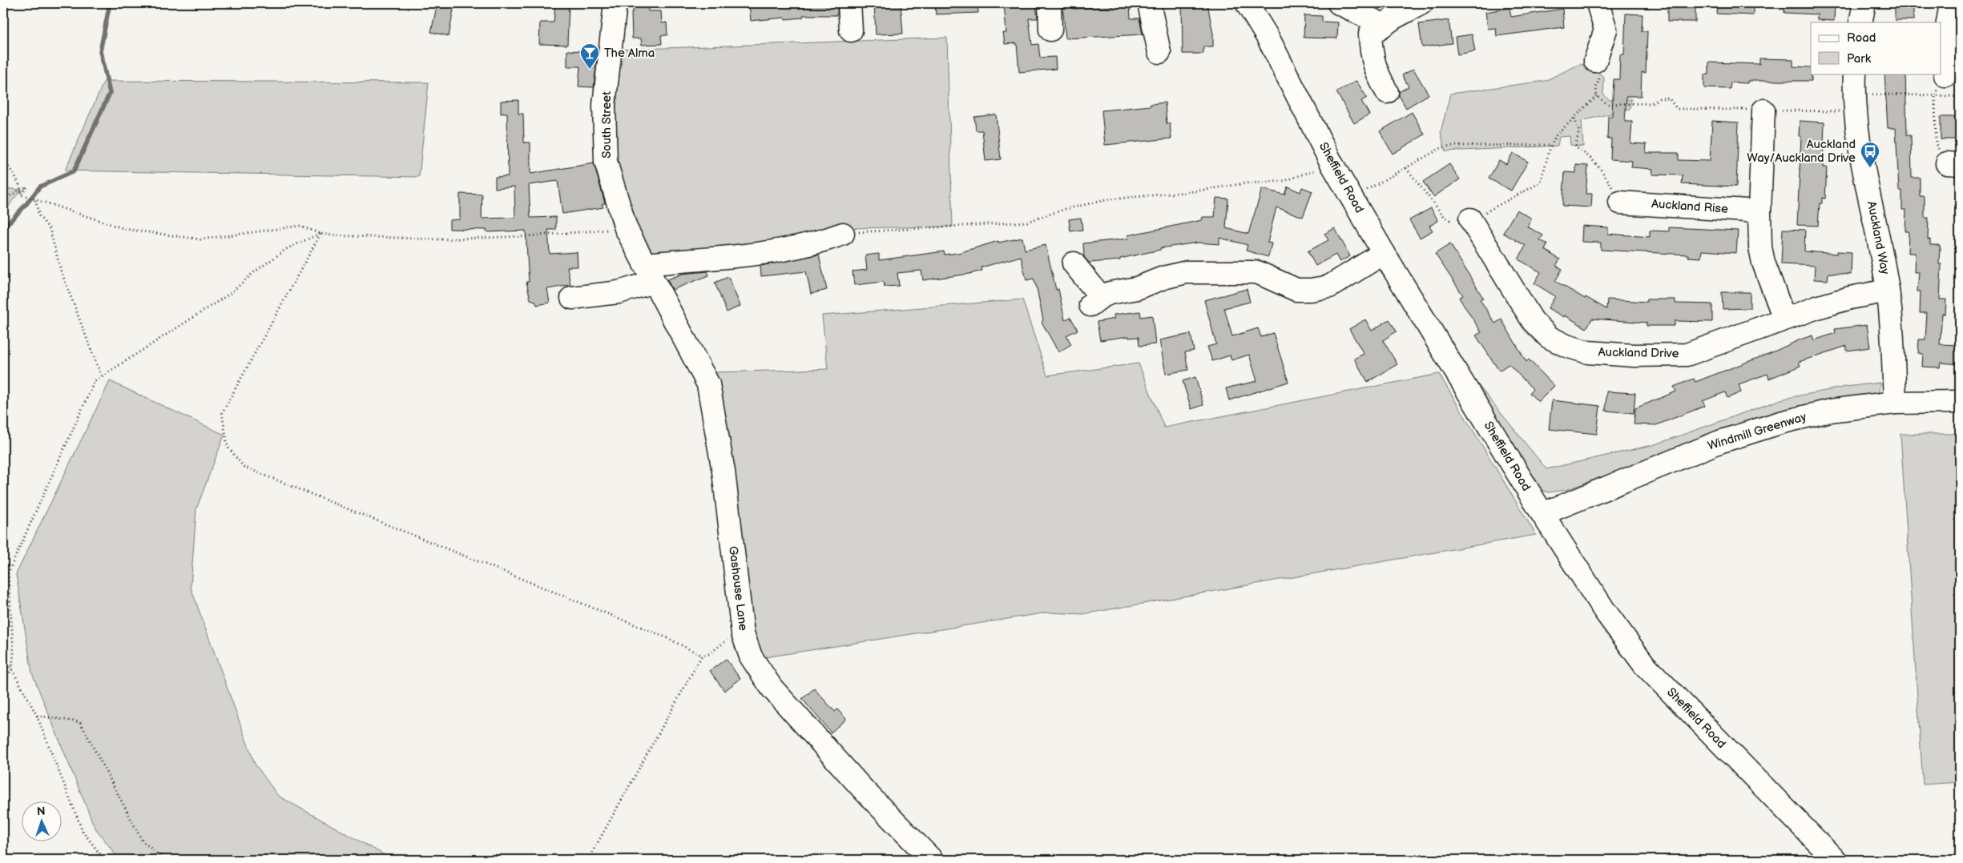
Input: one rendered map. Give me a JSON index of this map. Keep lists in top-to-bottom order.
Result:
{
  "streets": {
    "street": [
      "South Street",
      "Sheffield Road",
      "Auckland Rise",
      "Auckland Way",
      "Auckland Drive",
      "Windmill Greenway",
      "Gashouse Lane"
    ]
  },
  "crossings": [
    ["South Street", "Gashouse Lane"],
    ["Sheffield Road", "Windmill Greenway"],
    ["Auckland Way", "Auckland Drive"],
    ["Auckland Way", "Windmill Greenway"]
  ],
  "places": {
    "bar": ["The Alma"],
    "bus stop": ["Auckland Way/Auckland Drive"]
  },
  "legend": ["Road", "Park"],
  "north": "top"
}
